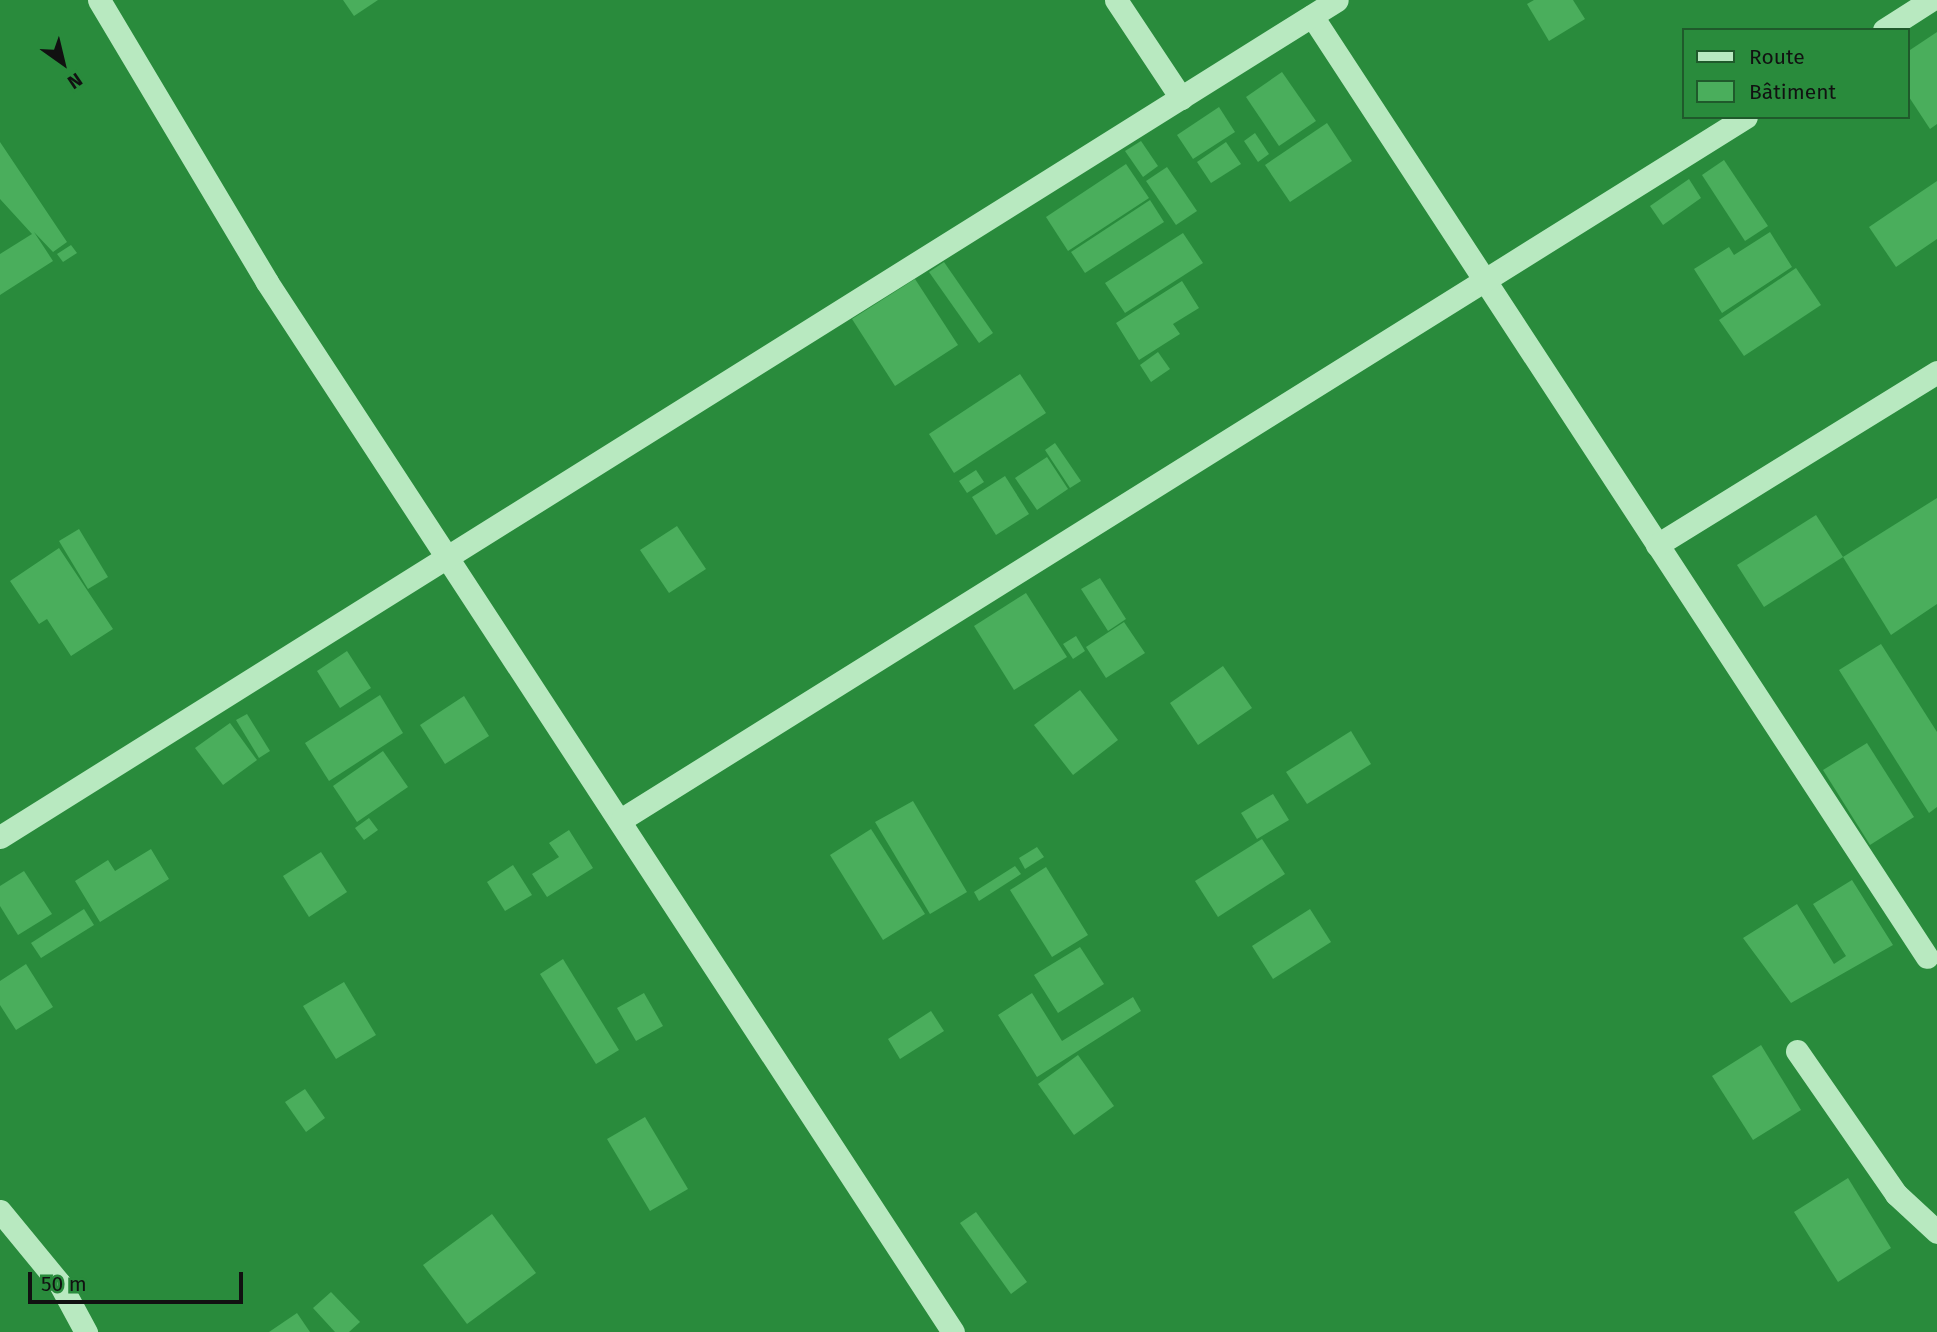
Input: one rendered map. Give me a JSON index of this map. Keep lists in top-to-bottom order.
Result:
{
  "legend": ["Route", "Bâtiment"],
  "scale_bar": "50 m",
  "north": "bottom right"
}
